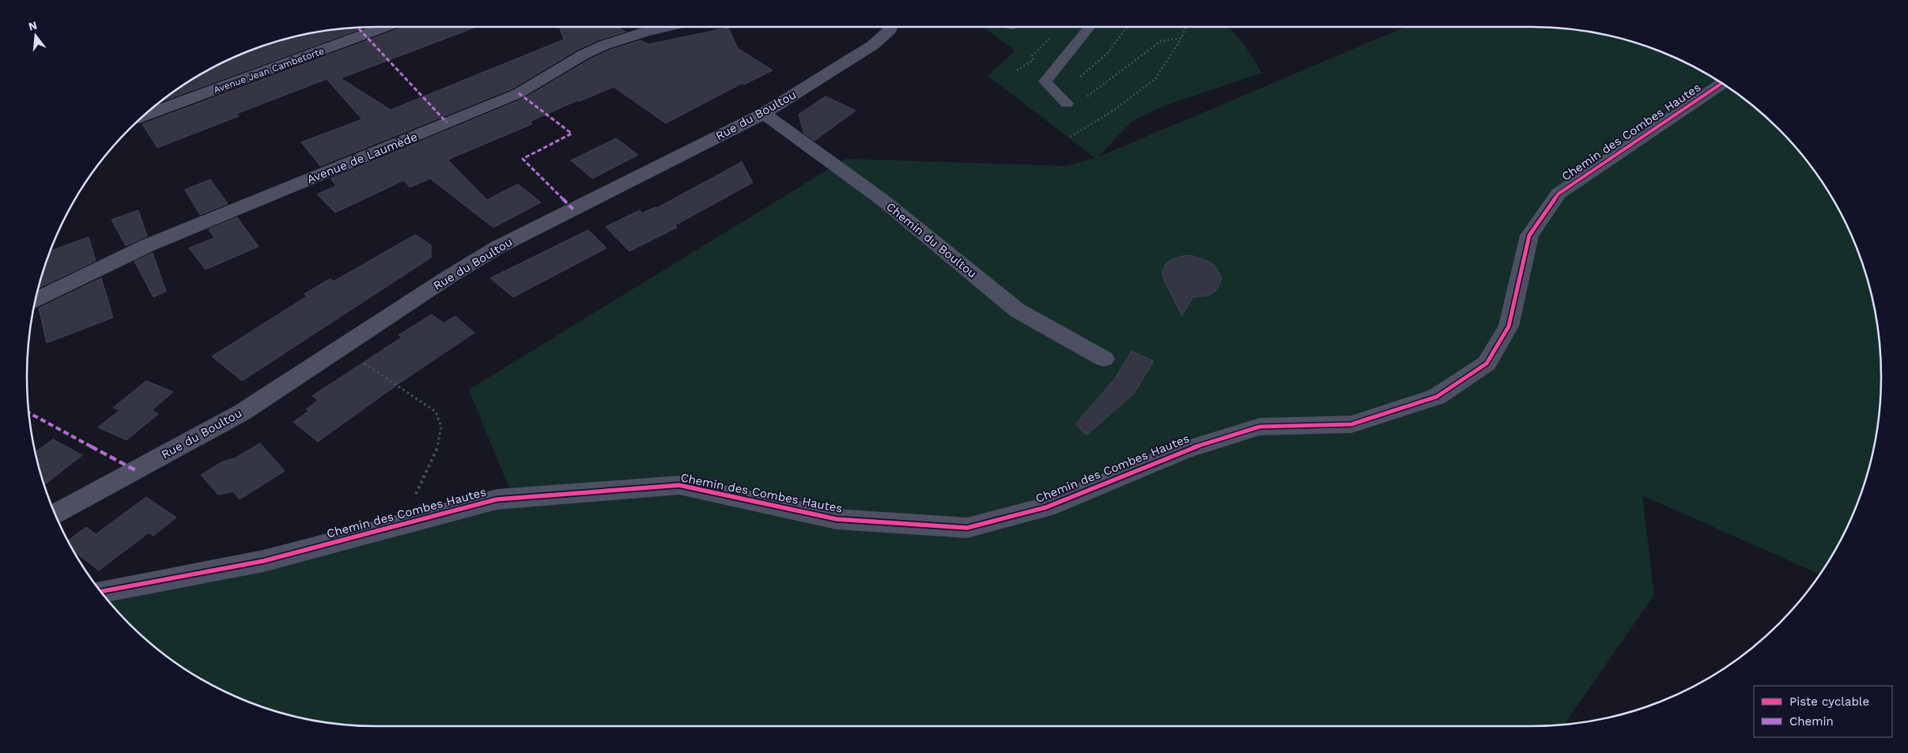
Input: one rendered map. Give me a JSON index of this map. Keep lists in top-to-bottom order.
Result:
{
  "streets": {
    "street": [
      "Avenue Jean Cambetorte",
      "Rue du Boultou",
      "Chemin des Combes Hautes",
      "Avenue de Laumède",
      "Chemin du Boultou"
    ]
  },
  "crossings": [
    ["Rue du Boultou", "Chemin du Boultou"]
  ],
  "legend": ["Piste cyclable", "Chemin"],
  "north": "top"
}
